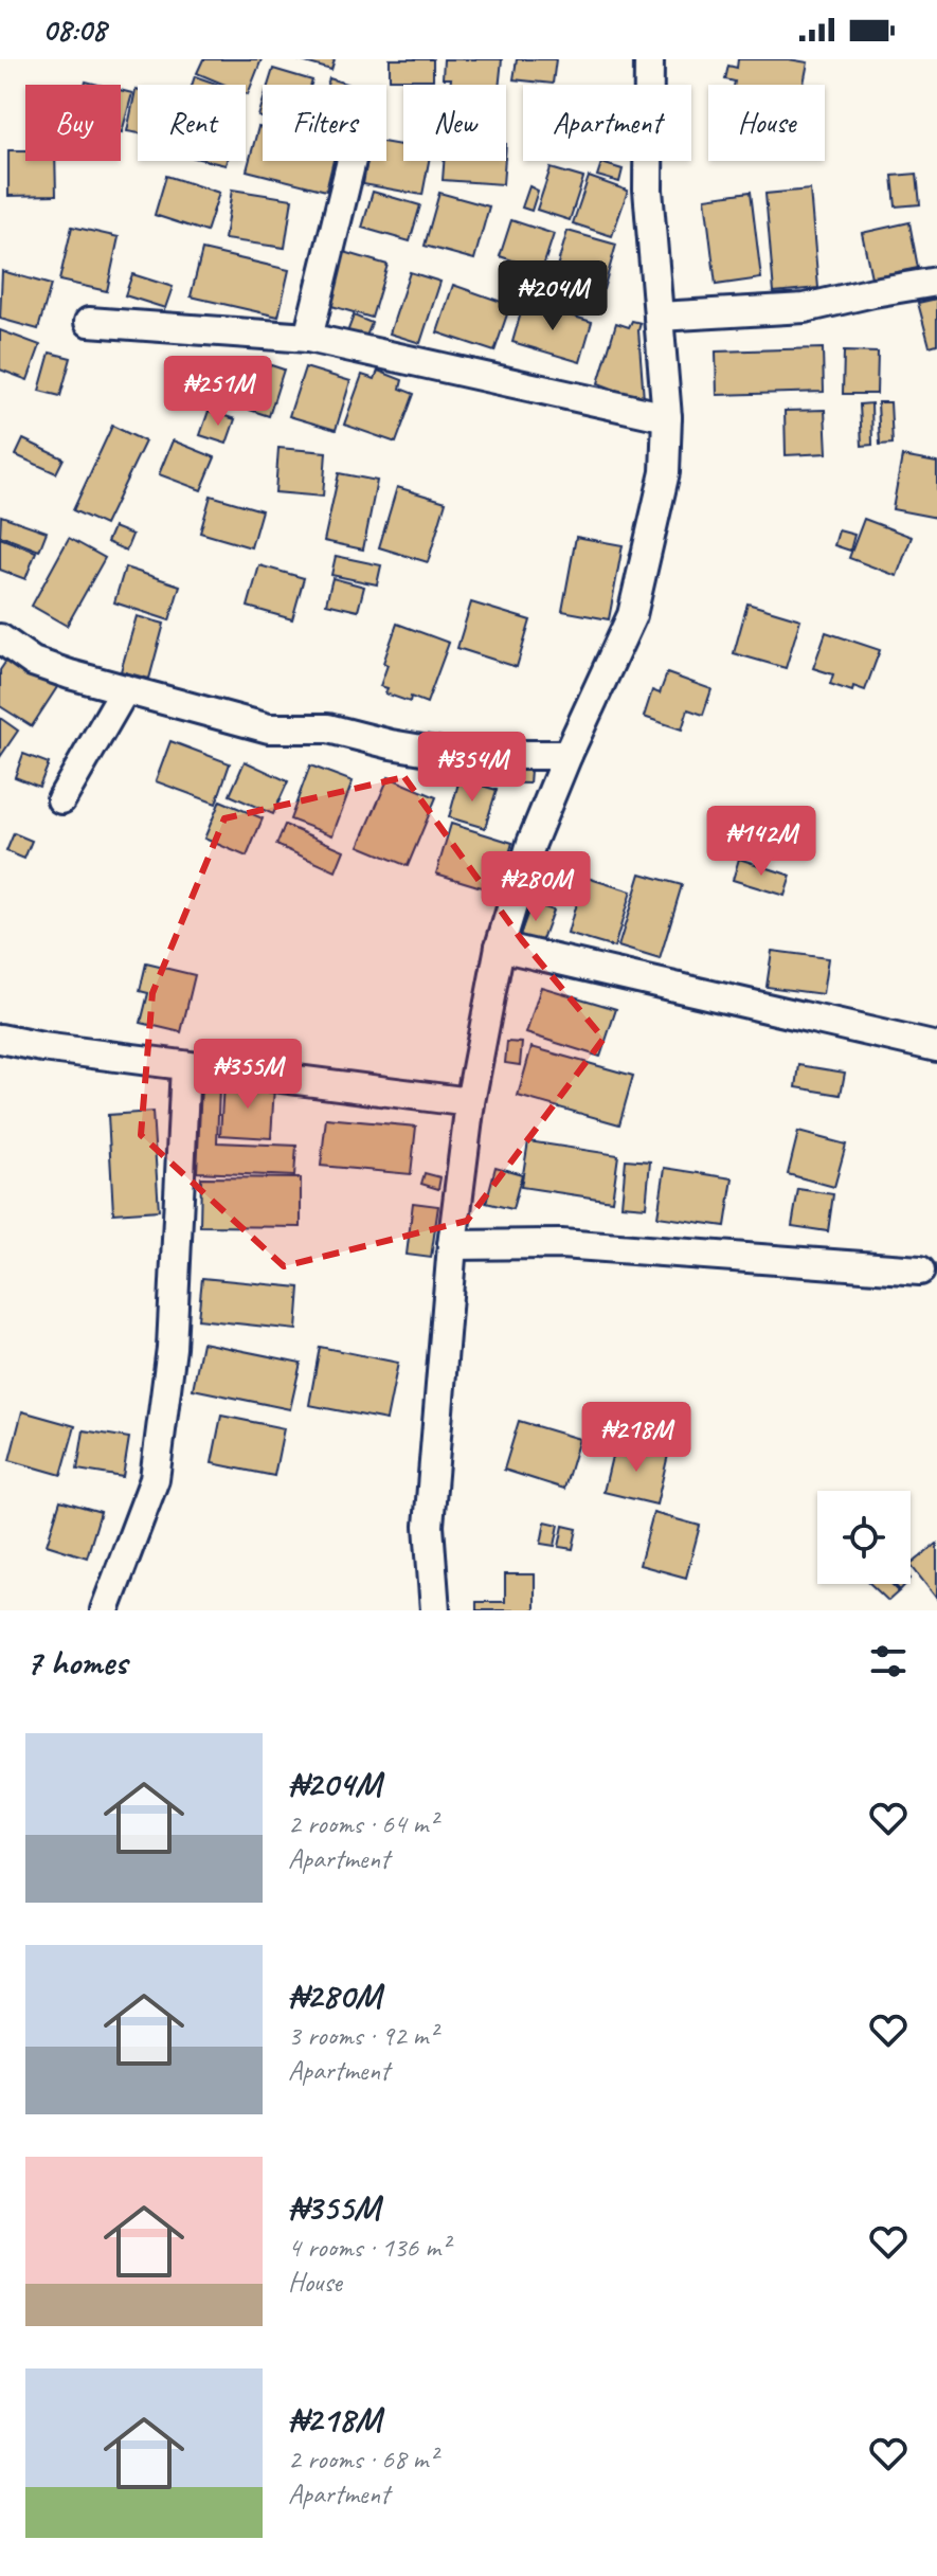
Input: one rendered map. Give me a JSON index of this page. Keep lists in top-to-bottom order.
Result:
{
  "page": {
    "status": "08:08",
    "chip": [
      "Buy",
      "Rent",
      "Filters",
      "New",
      "Apartment",
      "House"
    ],
    "price": [
      "₦204M",
      "₦251M",
      "₦354M",
      "₦142M",
      "₦280M",
      "₦355M",
      "₦218M"
    ],
    "heading": "7 homes",
    "list": [
      {
        "name": "₦204M",
        "note": "2 rooms · 64 m² · Apartment"
      },
      {
        "name": "₦280M",
        "note": "3 rooms · 92 m² · Apartment"
      },
      {
        "name": "₦355M",
        "note": "4 rooms · 136 m² · House"
      },
      {
        "name": "₦218M",
        "note": "2 rooms · 68 m² · Apartment"
      }
    ]
  }
}
